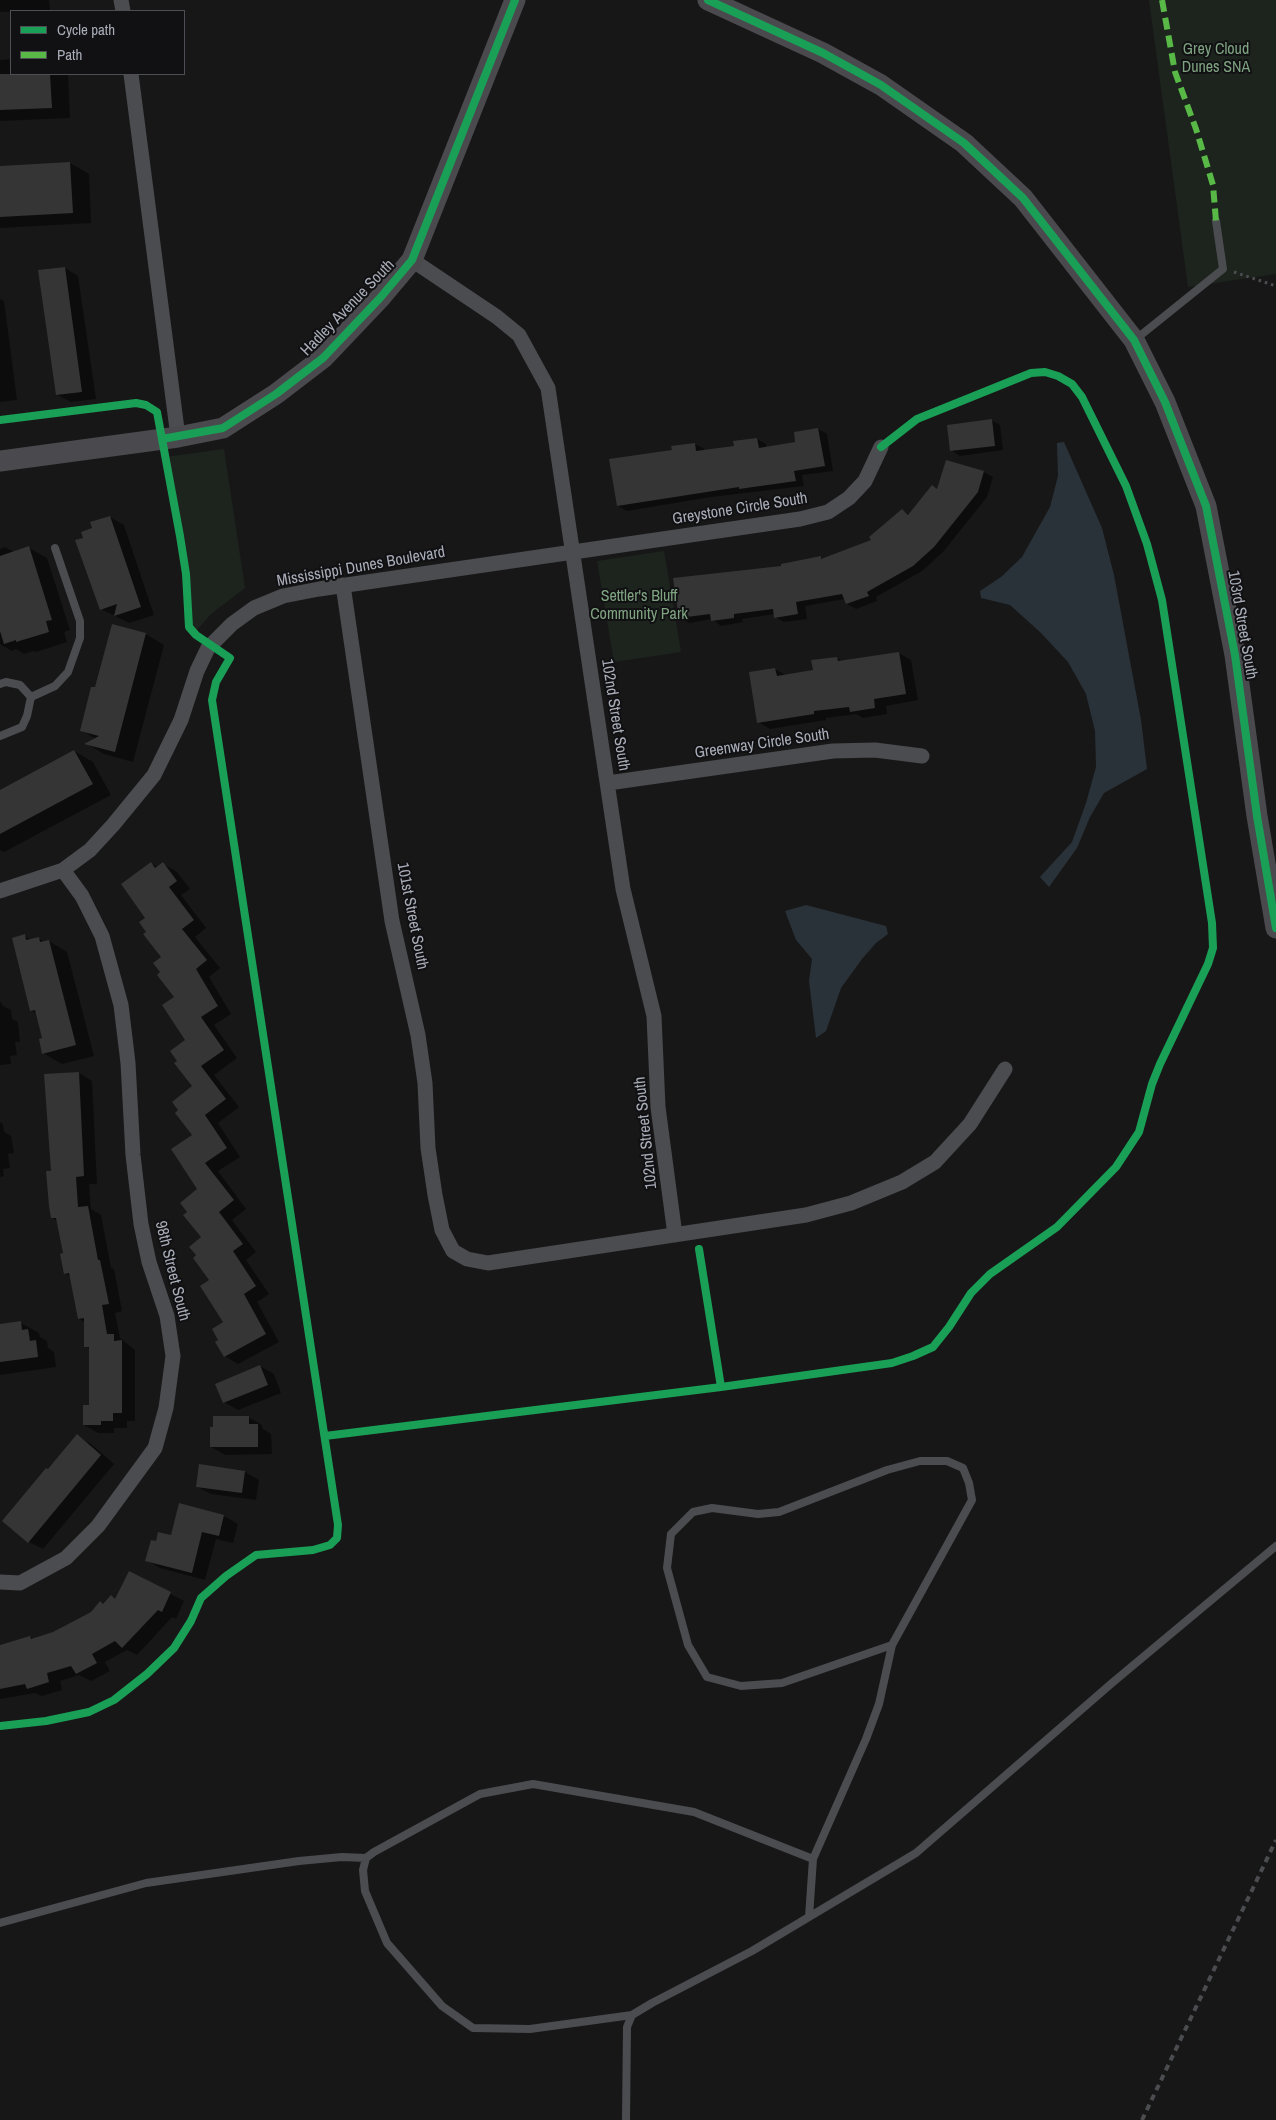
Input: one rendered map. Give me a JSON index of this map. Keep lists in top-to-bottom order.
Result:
{
  "streets": {
    "street": [
      "Hadley Avenue South",
      "Greystone Circle South",
      "Mississippi Dunes Boulevard",
      "103rd Street South",
      "102nd Street South",
      "Greenway Circle South",
      "101st Street South",
      "98th Street South"
    ]
  },
  "crossings": [
    ["Hadley Avenue South", "102nd Street South"],
    ["Greystone Circle South", "Mississippi Dunes Boulevard"],
    ["Greystone Circle South", "102nd Street South"],
    ["Mississippi Dunes Boulevard", "102nd Street South"],
    ["Mississippi Dunes Boulevard", "101st Street South"],
    ["Mississippi Dunes Boulevard", "98th Street South"],
    ["102nd Street South", "Greenway Circle South"],
    ["102nd Street South", "101st Street South"]
  ],
  "parks": ["Grey Cloud Dunes SNA", "Settler's Bluff Community Park"],
  "legend": ["Cycle path", "Path"]
}
